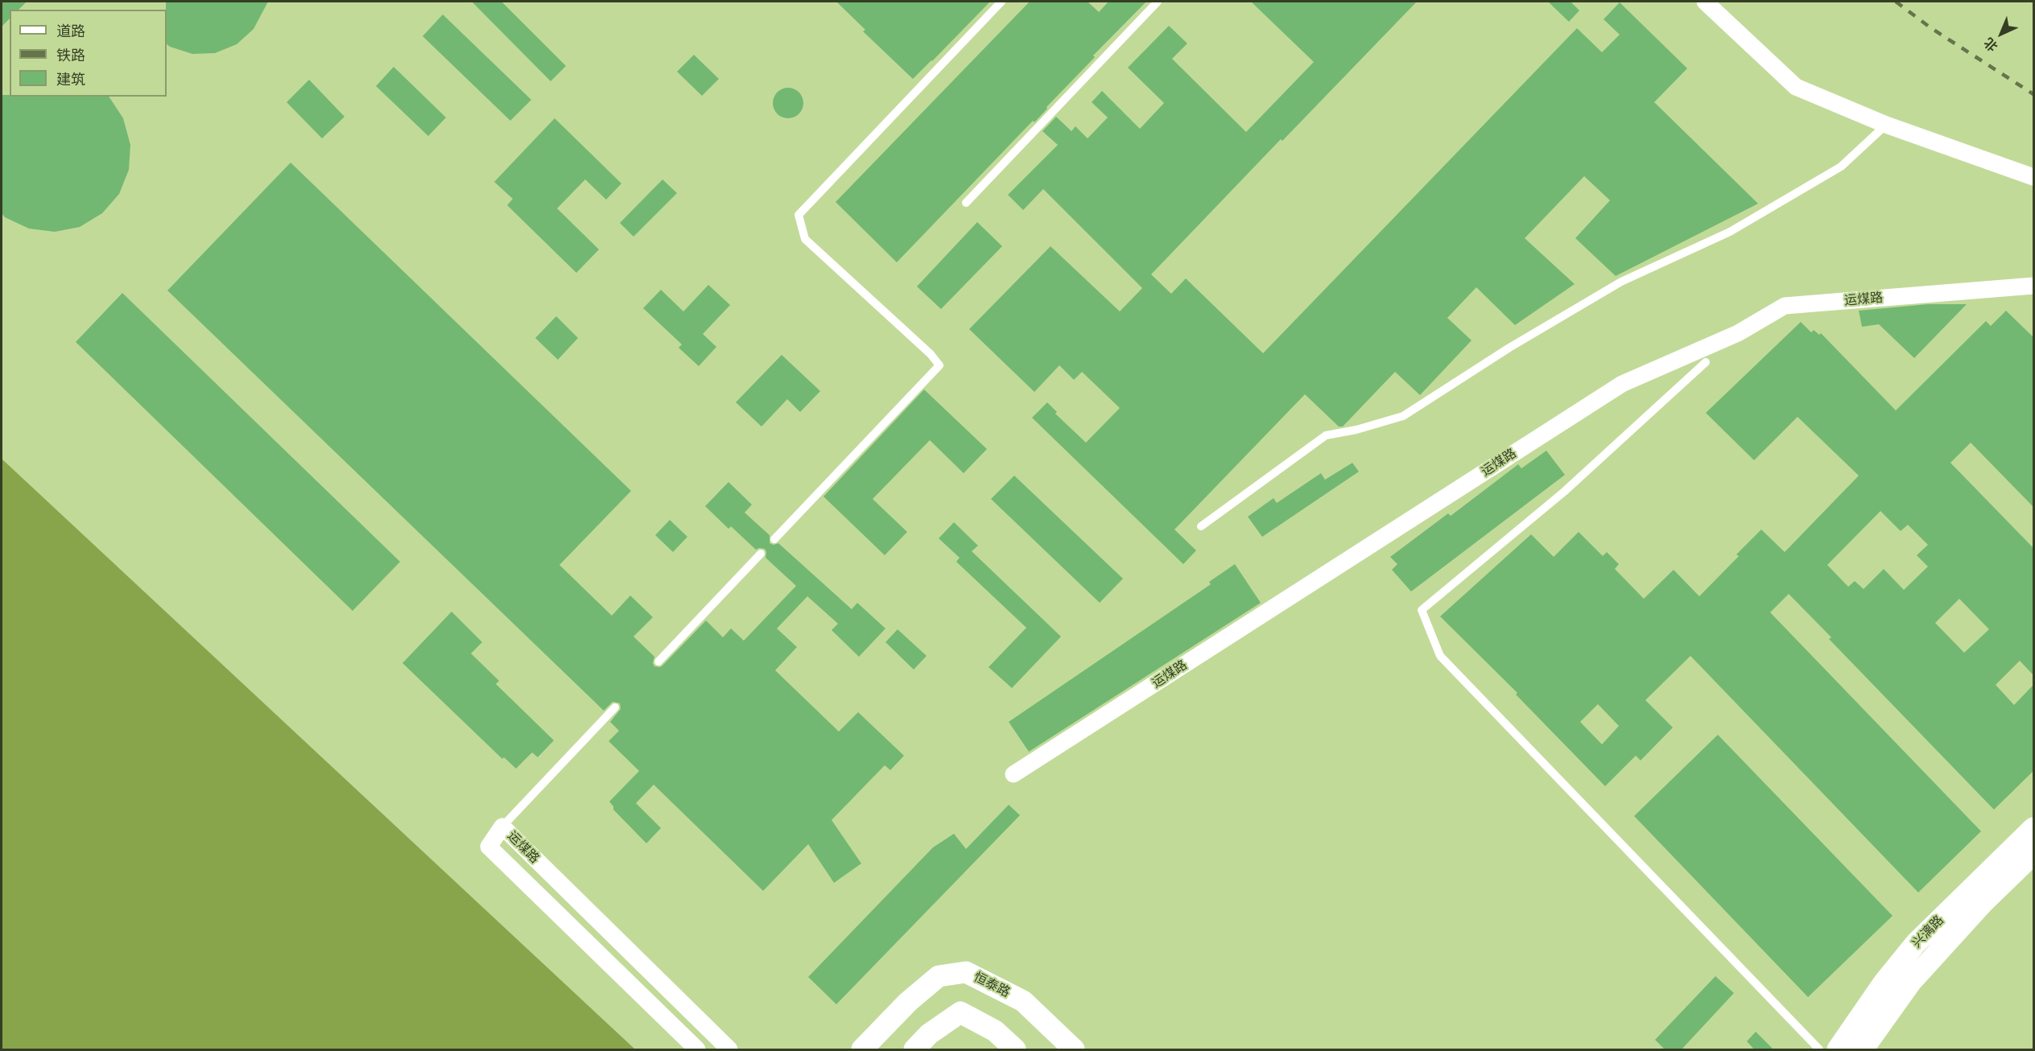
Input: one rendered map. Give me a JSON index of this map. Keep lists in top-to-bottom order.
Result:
{
  "streets": {
    "street": ["运煤路", "兴漓路", "恒泰路"]
  },
  "legend": ["道路", "铁路", "建筑"],
  "north": "bottom left"
}
